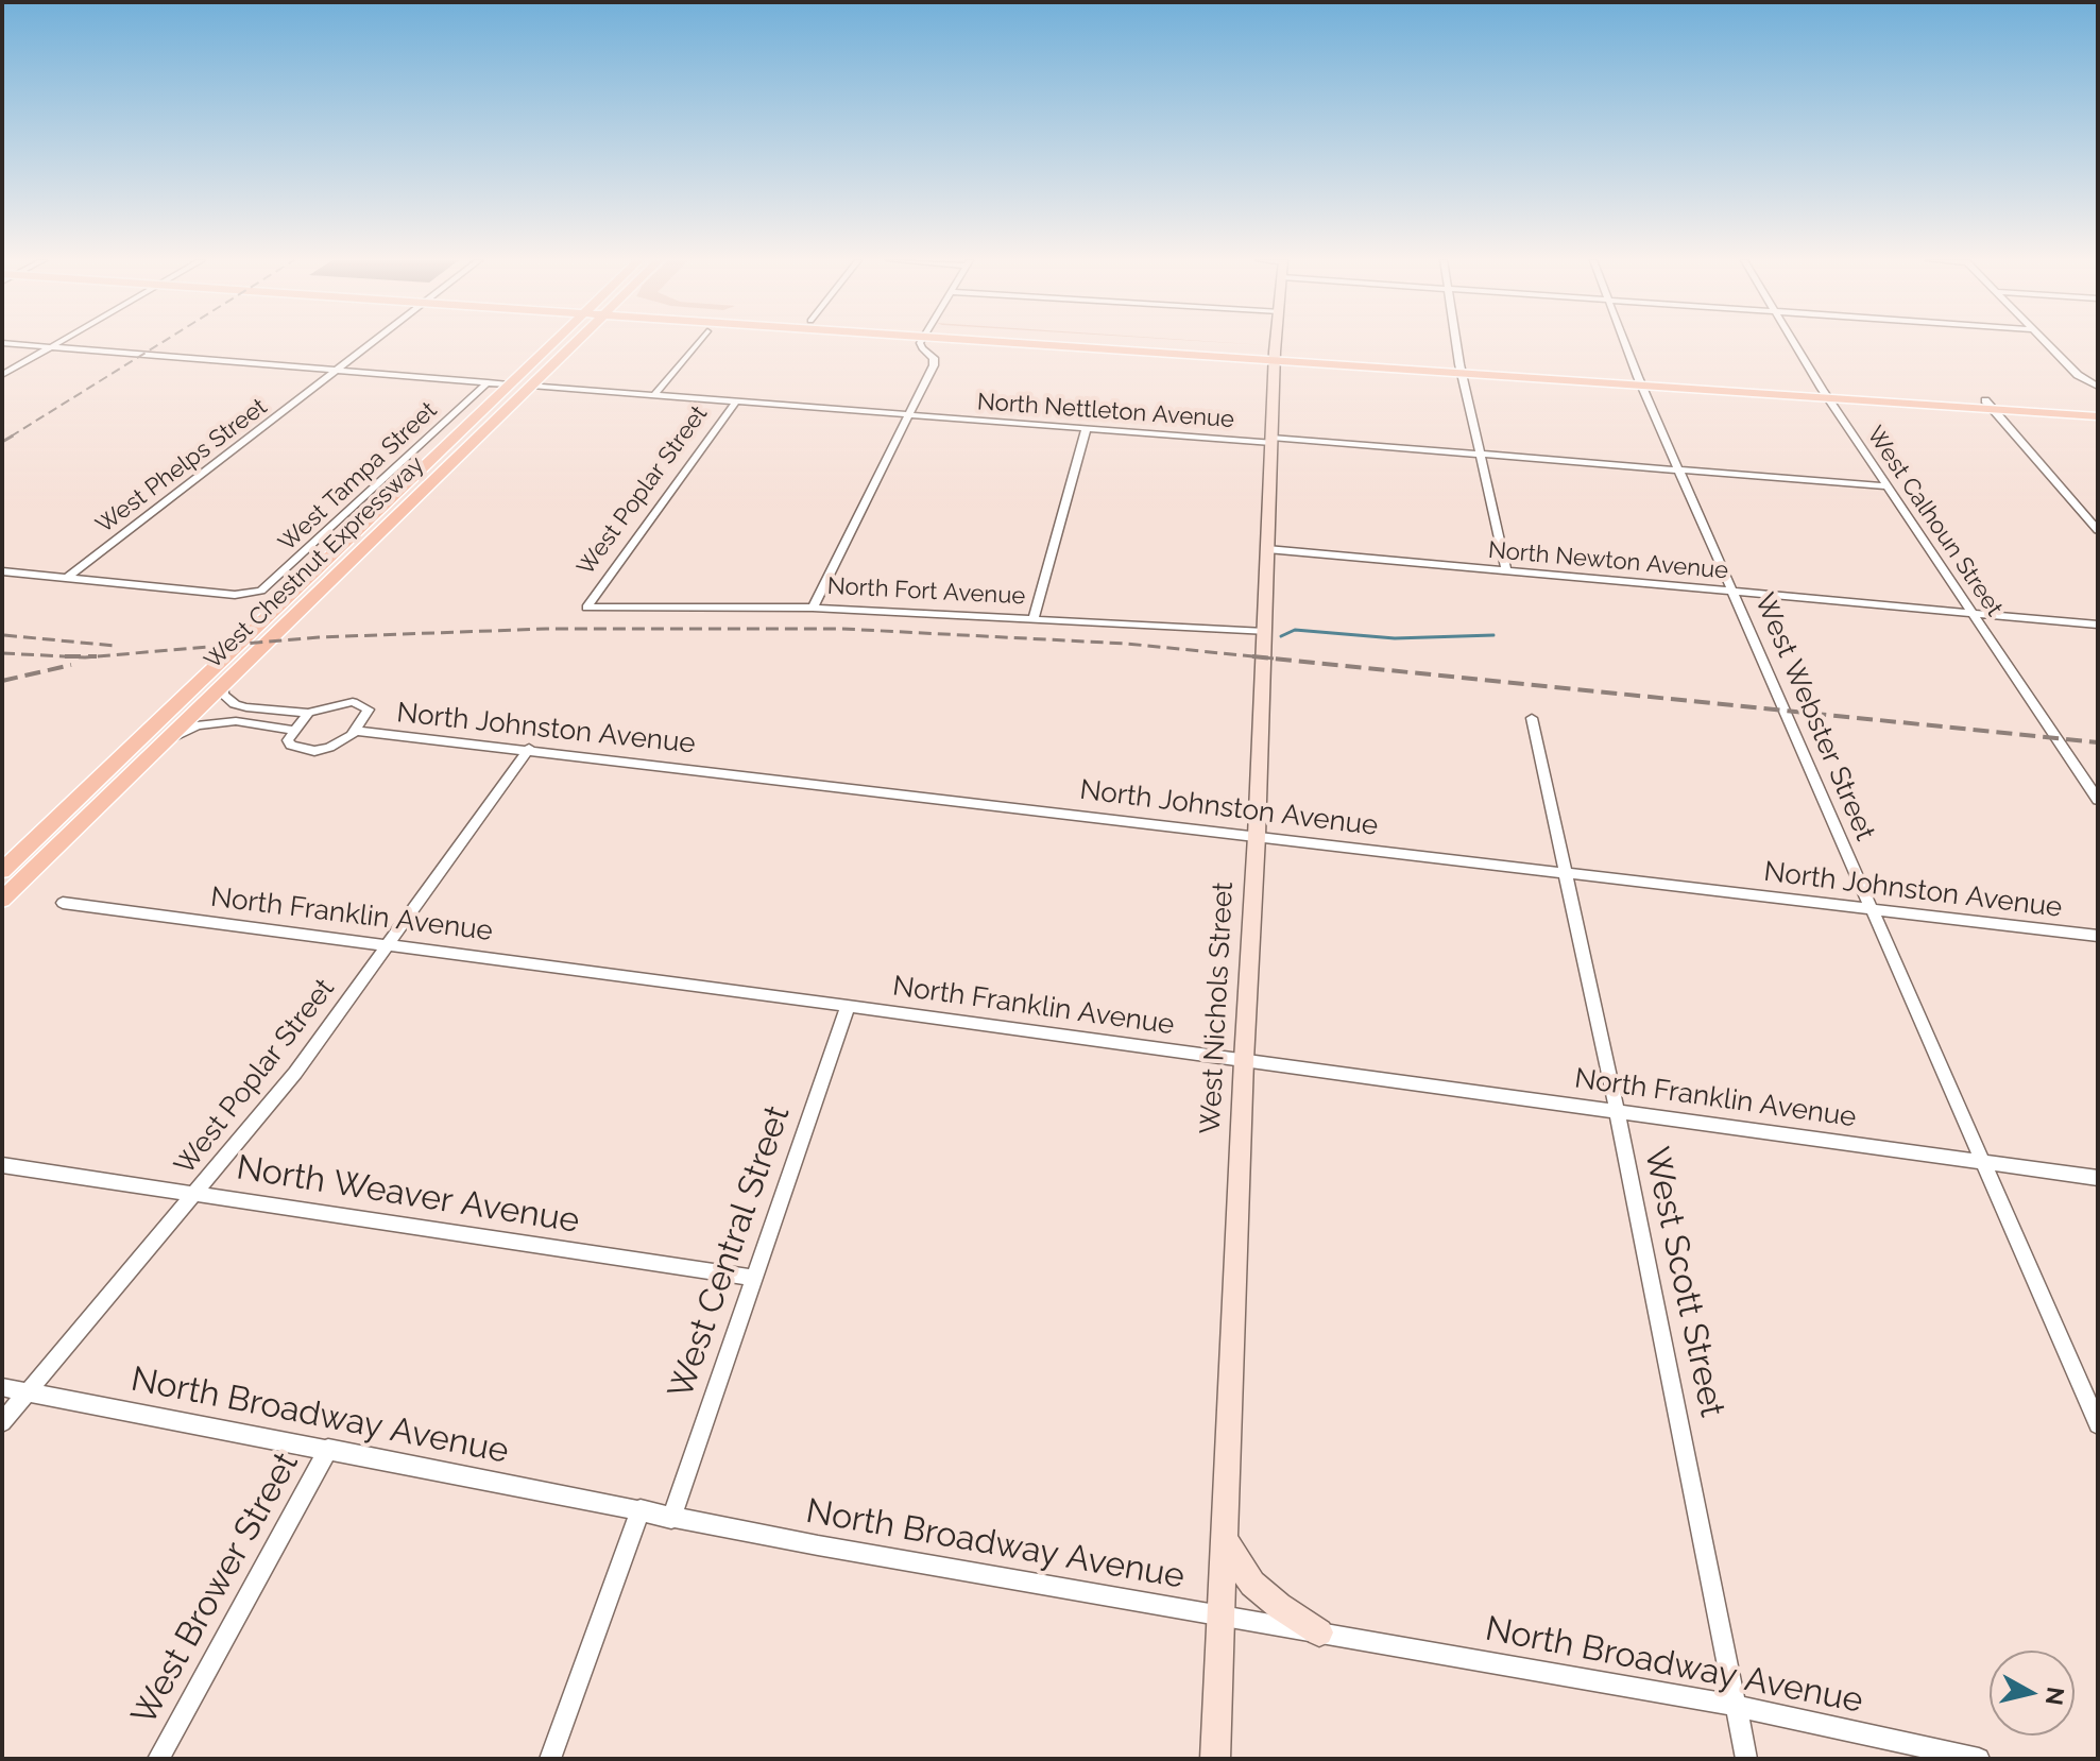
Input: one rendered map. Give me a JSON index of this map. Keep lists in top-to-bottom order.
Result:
{
  "streets": {
    "main road": ["West Chestnut Expressway"],
    "street": [
      "North Nettleton Avenue",
      "West Phelps Street",
      "West Tampa Street",
      "West Poplar Street",
      "West Calhoun Street",
      "North Newton Avenue",
      "North Fort Avenue",
      "West Webster Street",
      "North Johnston Avenue",
      "North Franklin Avenue",
      "West Nichols Street",
      "North Weaver Avenue",
      "West Central Street",
      "West Scott Street",
      "North Broadway Avenue",
      "West Brower Street"
    ]
  },
  "crossings": [
    ["North Nettleton Avenue", "West Poplar Street"],
    ["North Nettleton Avenue", "West Calhoun Street"],
    ["North Nettleton Avenue", "West Chestnut Expressway"],
    ["North Nettleton Avenue", "West Webster Street"],
    ["North Nettleton Avenue", "West Nichols Street"],
    ["West Phelps Street", "West Tampa Street"],
    ["West Poplar Street", "North Fort Avenue"],
    ["West Poplar Street", "North Johnston Avenue"],
    ["West Poplar Street", "North Franklin Avenue"],
    ["West Poplar Street", "North Weaver Avenue"],
    ["West Poplar Street", "North Broadway Avenue"],
    ["West Calhoun Street", "North Newton Avenue"],
    ["North Newton Avenue", "West Webster Street"],
    ["North Newton Avenue", "West Nichols Street"],
    ["West Chestnut Expressway", "North Johnston Avenue"],
    ["North Fort Avenue", "West Nichols Street"],
    ["West Webster Street", "North Johnston Avenue"],
    ["West Webster Street", "North Franklin Avenue"],
    ["North Johnston Avenue", "West Nichols Street"],
    ["North Johnston Avenue", "West Scott Street"],
    ["North Franklin Avenue", "West Nichols Street"],
    ["North Franklin Avenue", "West Central Street"],
    ["North Franklin Avenue", "West Scott Street"],
    ["West Nichols Street", "North Broadway Avenue"],
    ["North Weaver Avenue", "West Central Street"],
    ["West Central Street", "North Broadway Avenue"],
    ["West Scott Street", "North Broadway Avenue"],
    ["North Broadway Avenue", "West Brower Street"]
  ],
  "north": "right"
}
